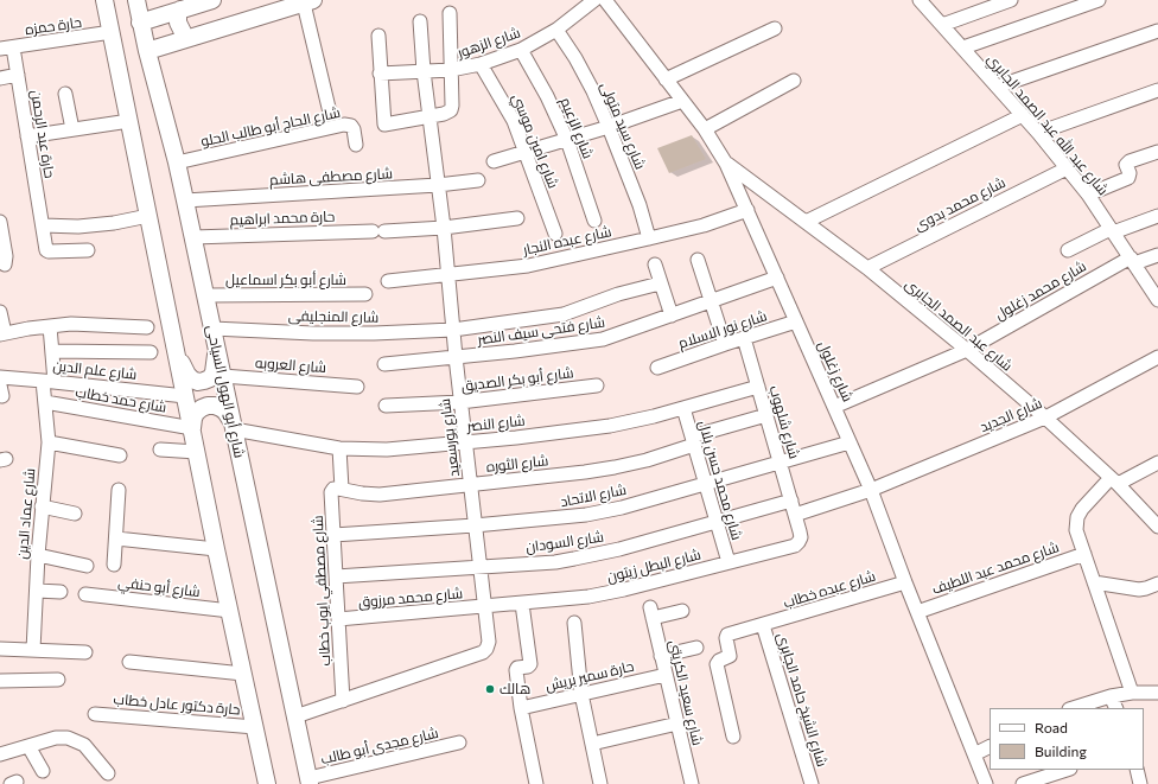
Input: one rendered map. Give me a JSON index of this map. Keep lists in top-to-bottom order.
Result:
{
  "streets": {
    "main road": ["شارع أبو الهول السياحى"],
    "street": [
      "حارة حمزه",
      "شارع الزهور",
      "شارع عبد الله عبد الصمد الجابري",
      "شارع سيد متولى",
      "شارع الحاج أبو طالب الحلو",
      "شارع الزعيم",
      "حارة عبد الرحمن",
      "شارع امين موسي",
      "شارع مصطفى هاشم",
      "شارع محمد بدوى",
      "حارة محمد ابراهيم",
      "شارع عبده النجار",
      "شارع أبو بكر اسماعيل",
      "شارع محمد زغلول",
      "شارع المنجليفى",
      "شارع عبد الصمد الجابرى",
      "شارع نور الاسلام",
      "شارع فتحى سيف النصر",
      "شارع العروبه",
      "شارع علم الدين",
      "شارع زغلول",
      "شارع أبو بكر الصديق",
      "شارع حمد خطاب",
      "شارع الجديد",
      "شارع شلهوب",
      "شارع النصر",
      "شارع بورسعيد",
      "شارع الثوره",
      "شارع محمد حسن بلال",
      "شارع الاتحاد",
      "شارع عماد الدين",
      "شارع السودان",
      "شارع البطل زيتون",
      "شارع محمد عبد اللطيف",
      "شارع أبو حنفي",
      "شارع عبده خطاب",
      "شارع مصطفي ايوب خطاب",
      "شارع محمد مرزوق",
      "حارة سمير بريش",
      "شارع سعيد الكريتى",
      "شارع الشيخ حامد الجابرى",
      "حارة دكتور عادل خطاب",
      "شارع مجدى أبو طالب"
    ]
  },
  "crossings": [
    ["حارة حمزه", "حارة عبد الرحمن"],
    ["شارع الزهور", "شارع سيد متولى"],
    ["شارع الزهور", "شارع الزعيم"],
    ["شارع الزهور", "شارع امين موسي"],
    ["شارع الزهور", "شارع بورسعيد"],
    ["شارع عبد الله عبد الصمد الجابري", "شارع محمد بدوى"],
    ["شارع عبد الله عبد الصمد الجابري", "شارع محمد زغلول"],
    ["شارع سيد متولى", "شارع عبده النجار"],
    ["شارع الحاج أبو طالب الحلو", "شارع أبو الهول السياحى"],
    ["شارع مصطفى هاشم", "شارع أبو الهول السياحى"],
    ["شارع مصطفى هاشم", "شارع بورسعيد"],
    ["شارع محمد بدوى", "شارع عبد الصمد الجابرى"],
    ["حارة محمد ابراهيم", "شارع أبو الهول السياحى"],
    ["حارة محمد ابراهيم", "شارع بورسعيد"],
    ["شارع عبده النجار", "شارع زغلول"],
    ["شارع عبده النجار", "شارع بورسعيد"],
    ["شارع أبو بكر اسماعيل", "شارع أبو الهول السياحى"],
    ["شارع محمد زغلول", "شارع عبد الصمد الجابرى"],
    ["شارع محمد زغلول", "شارع زغلول"],
    ["شارع المنجليفى", "شارع أبو الهول السياحى"],
    ["شارع المنجليفى", "شارع بورسعيد"],
    ["شارع عبد الصمد الجابرى", "شارع زغلول"],
    ["شارع عبد الصمد الجابرى", "شارع الجديد"],
    ["شارع نور الاسلام", "شارع زغلول"],
    ["شارع نور الاسلام", "شارع شلهوب"],
    ["شارع فتحى سيف النصر", "شارع زغلول"],
    ["شارع فتحى سيف النصر", "شارع بورسعيد"],
    ["شارع العروبه", "شارع أبو الهول السياحى"],
    ["شارع علم الدين", "شارع عماد الدين"],
    ["شارع زغلول", "شارع الجديد"],
    ["شارع زغلول", "شارع الاتحاد"],
    ["شارع زغلول", "شارع محمد عبد اللطيف"],
    ["شارع زغلول", "شارع عبده خطاب"],
    ["شارع أبو بكر الصديق", "شارع بورسعيد"],
    ["شارع أبو الهول السياحى", "شارع النصر"],
    ["شارع أبو الهول السياحى", "شارع بورسعيد"],
    ["شارع أبو الهول السياحى", "شارع مجدى أبو طالب"],
    ["شارع حمد خطاب", "شارع عماد الدين"],
    ["شارع الجديد", "شارع شلهوب"],
    ["شارع الجديد", "شارع البطل زيتون"],
    ["شارع شلهوب", "شارع النصر"],
    ["شارع شلهوب", "شارع الثوره"],
    ["شارع شلهوب", "شارع الاتحاد"],
    ["شارع شلهوب", "شارع السودان"],
    ["شارع شلهوب", "شارع البطل زيتون"],
    ["شارع النصر", "شارع بورسعيد"],
    ["شارع النصر", "شارع محمد حسن بلال"],
    ["شارع بورسعيد", "شارع الثوره"],
    ["شارع بورسعيد", "شارع الاتحاد"],
    ["شارع بورسعيد", "شارع السودان"],
    ["شارع بورسعيد", "شارع البطل زيتون"],
    ["شارع بورسعيد", "شارع مصطفي ايوب خطاب"],
    ["شارع بورسعيد", "شارع محمد مرزوق"],
    ["شارع الثوره", "شارع محمد حسن بلال"],
    ["شارع الثوره", "شارع مصطفي ايوب خطاب"],
    ["شارع محمد حسن بلال", "شارع الاتحاد"],
    ["شارع محمد حسن بلال", "شارع السودان"],
    ["شارع محمد حسن بلال", "شارع البطل زيتون"],
    ["شارع الاتحاد", "شارع مصطفي ايوب خطاب"],
    ["شارع السودان", "شارع مصطفي ايوب خطاب"],
    ["شارع البطل زيتون", "شارع محمد مرزوق"],
    ["شارع عبده خطاب", "شارع الشيخ حامد الجابرى"],
    ["شارع مصطفي ايوب خطاب", "شارع محمد مرزوق"],
    ["حارة سمير بريش", "شارع سعيد الكريتى"]
  ],
  "places": ["هالك"],
  "legend": ["Road", "Building"]
}
